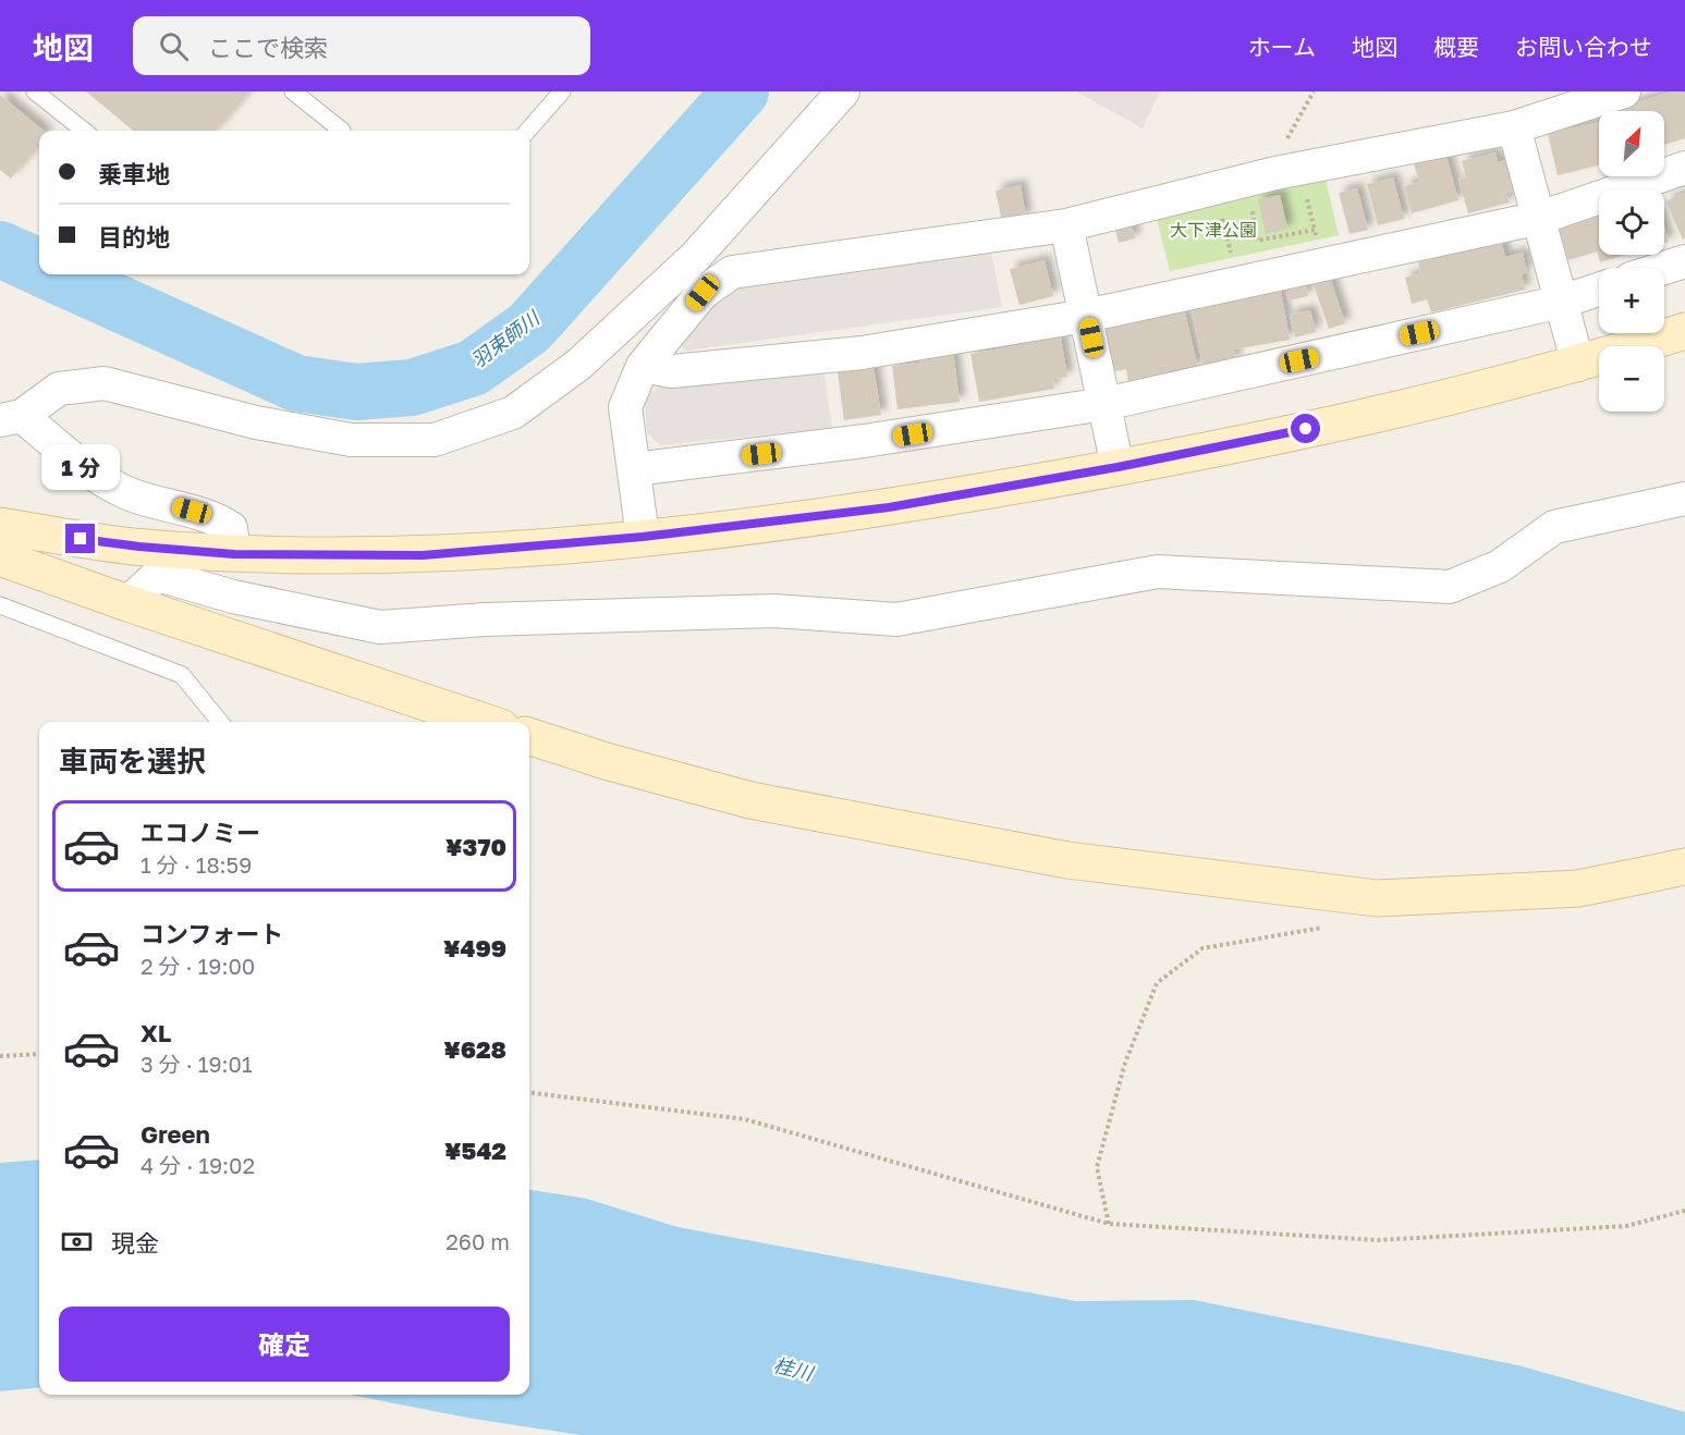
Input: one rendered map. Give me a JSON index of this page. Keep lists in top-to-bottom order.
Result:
{
  "water": ["羽束師川", "桂川"],
  "parks": ["大下津公園"],
  "north": "top right",
  "page": {
    "header": "地図",
    "search": "ここで検索",
    "nav": [
      "ホーム",
      "地図",
      "概要",
      "お問い合わせ"
    ],
    "map_buttons": ["+", "−"],
    "banner": ["乗車地", "目的地"],
    "bubble": "1 分",
    "heading": "車両を選択",
    "list": [
      {
        "name": "エコノミー",
        "note": "1 分 · 18:59",
        "value": "¥370"
      },
      {
        "name": "コンフォート",
        "note": "2 分 · 19:00",
        "value": "¥499"
      },
      {
        "name": "XL",
        "note": "3 分 · 19:01",
        "value": "¥628"
      },
      {
        "name": "Green",
        "note": "4 分 · 19:02",
        "value": "¥542"
      }
    ],
    "pay": ["現金", "260 m"],
    "buttons": "確定"
  }
}
